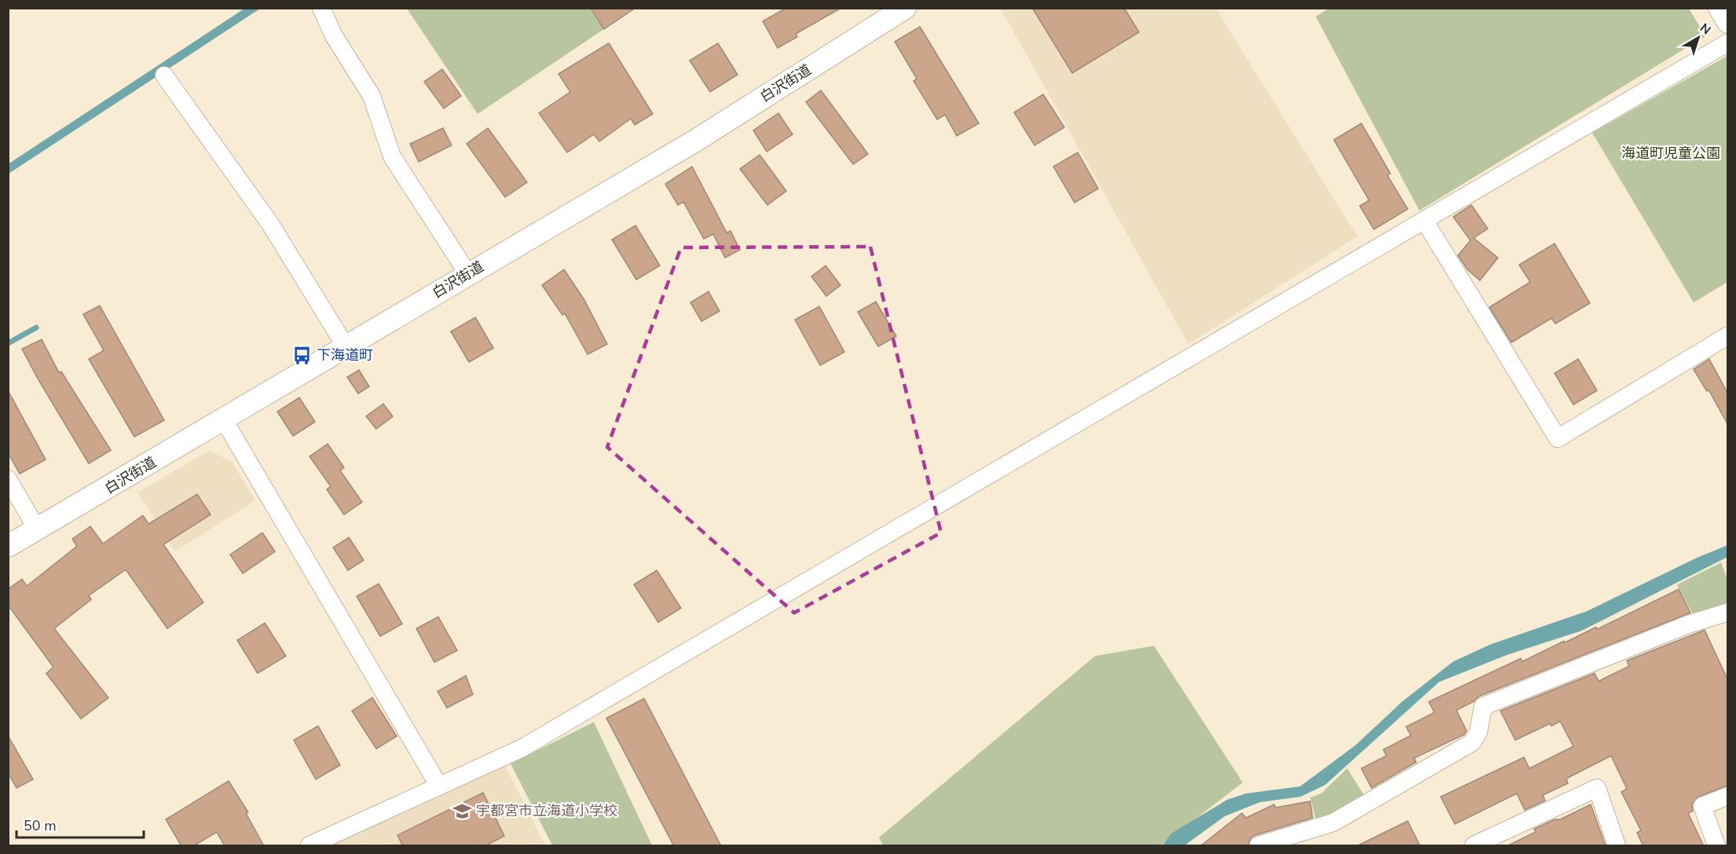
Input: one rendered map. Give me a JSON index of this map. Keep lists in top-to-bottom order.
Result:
{
  "streets": {
    "main road": ["白沢街道"]
  },
  "parks": ["海道町児童公園"],
  "places": {
    "bus stop": ["下海道町"],
    "school or university": ["宇都宮市立海道小学校"]
  },
  "scale_bar": "50 m",
  "north": "top right"
}
